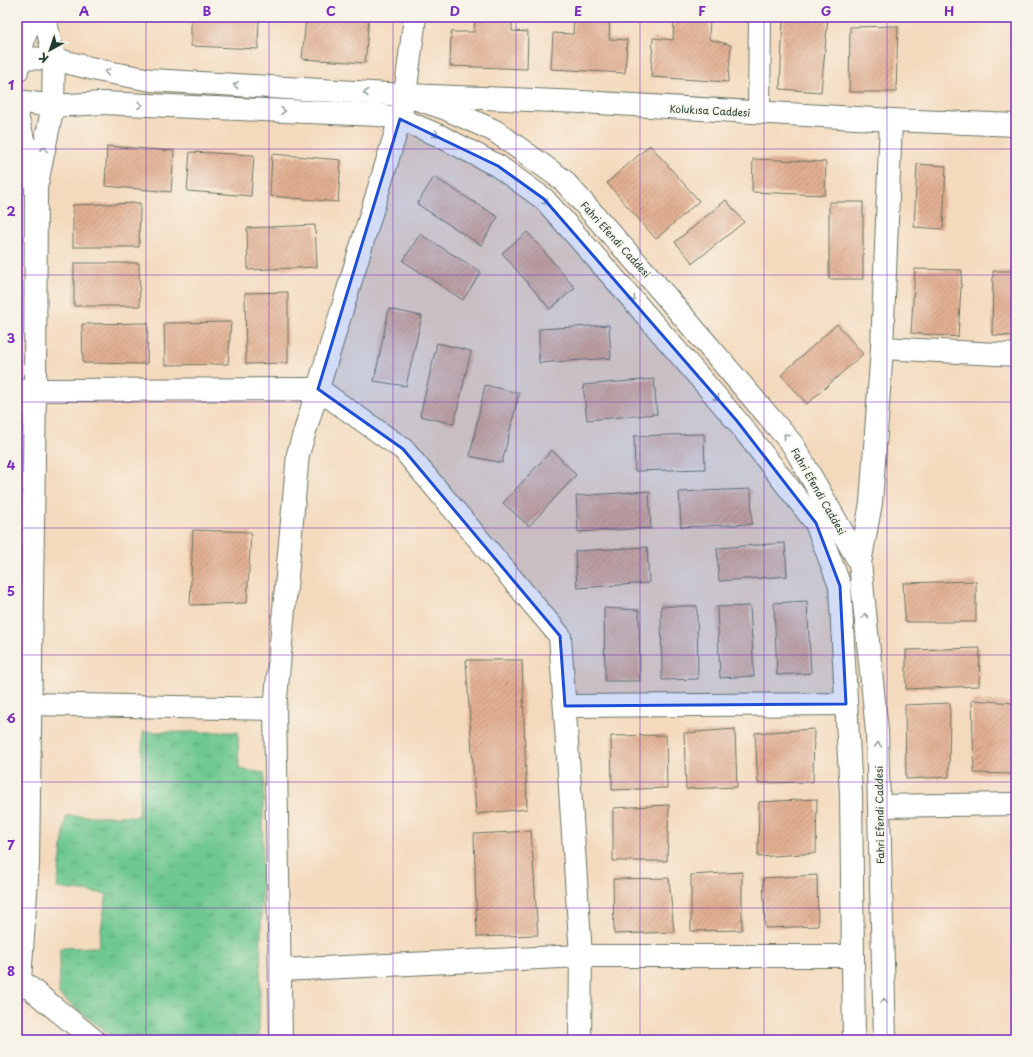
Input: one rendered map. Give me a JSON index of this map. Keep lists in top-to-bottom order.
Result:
{
  "streets": {
    "street": ["Kolukısa Caddesi", "Fahri Efendi Caddesi"]
  },
  "crossings": [
    ["Kolukısa Caddesi", "Fahri Efendi Caddesi"]
  ],
  "north": "bottom left",
  "grid": {
    "columns": [
      "A",
      "B",
      "C",
      "D",
      "E",
      "F",
      "G",
      "H"
    ],
    "rows": [
      "1",
      "2",
      "3",
      "4",
      "5",
      "6",
      "7",
      "8"
    ]
  }
}
